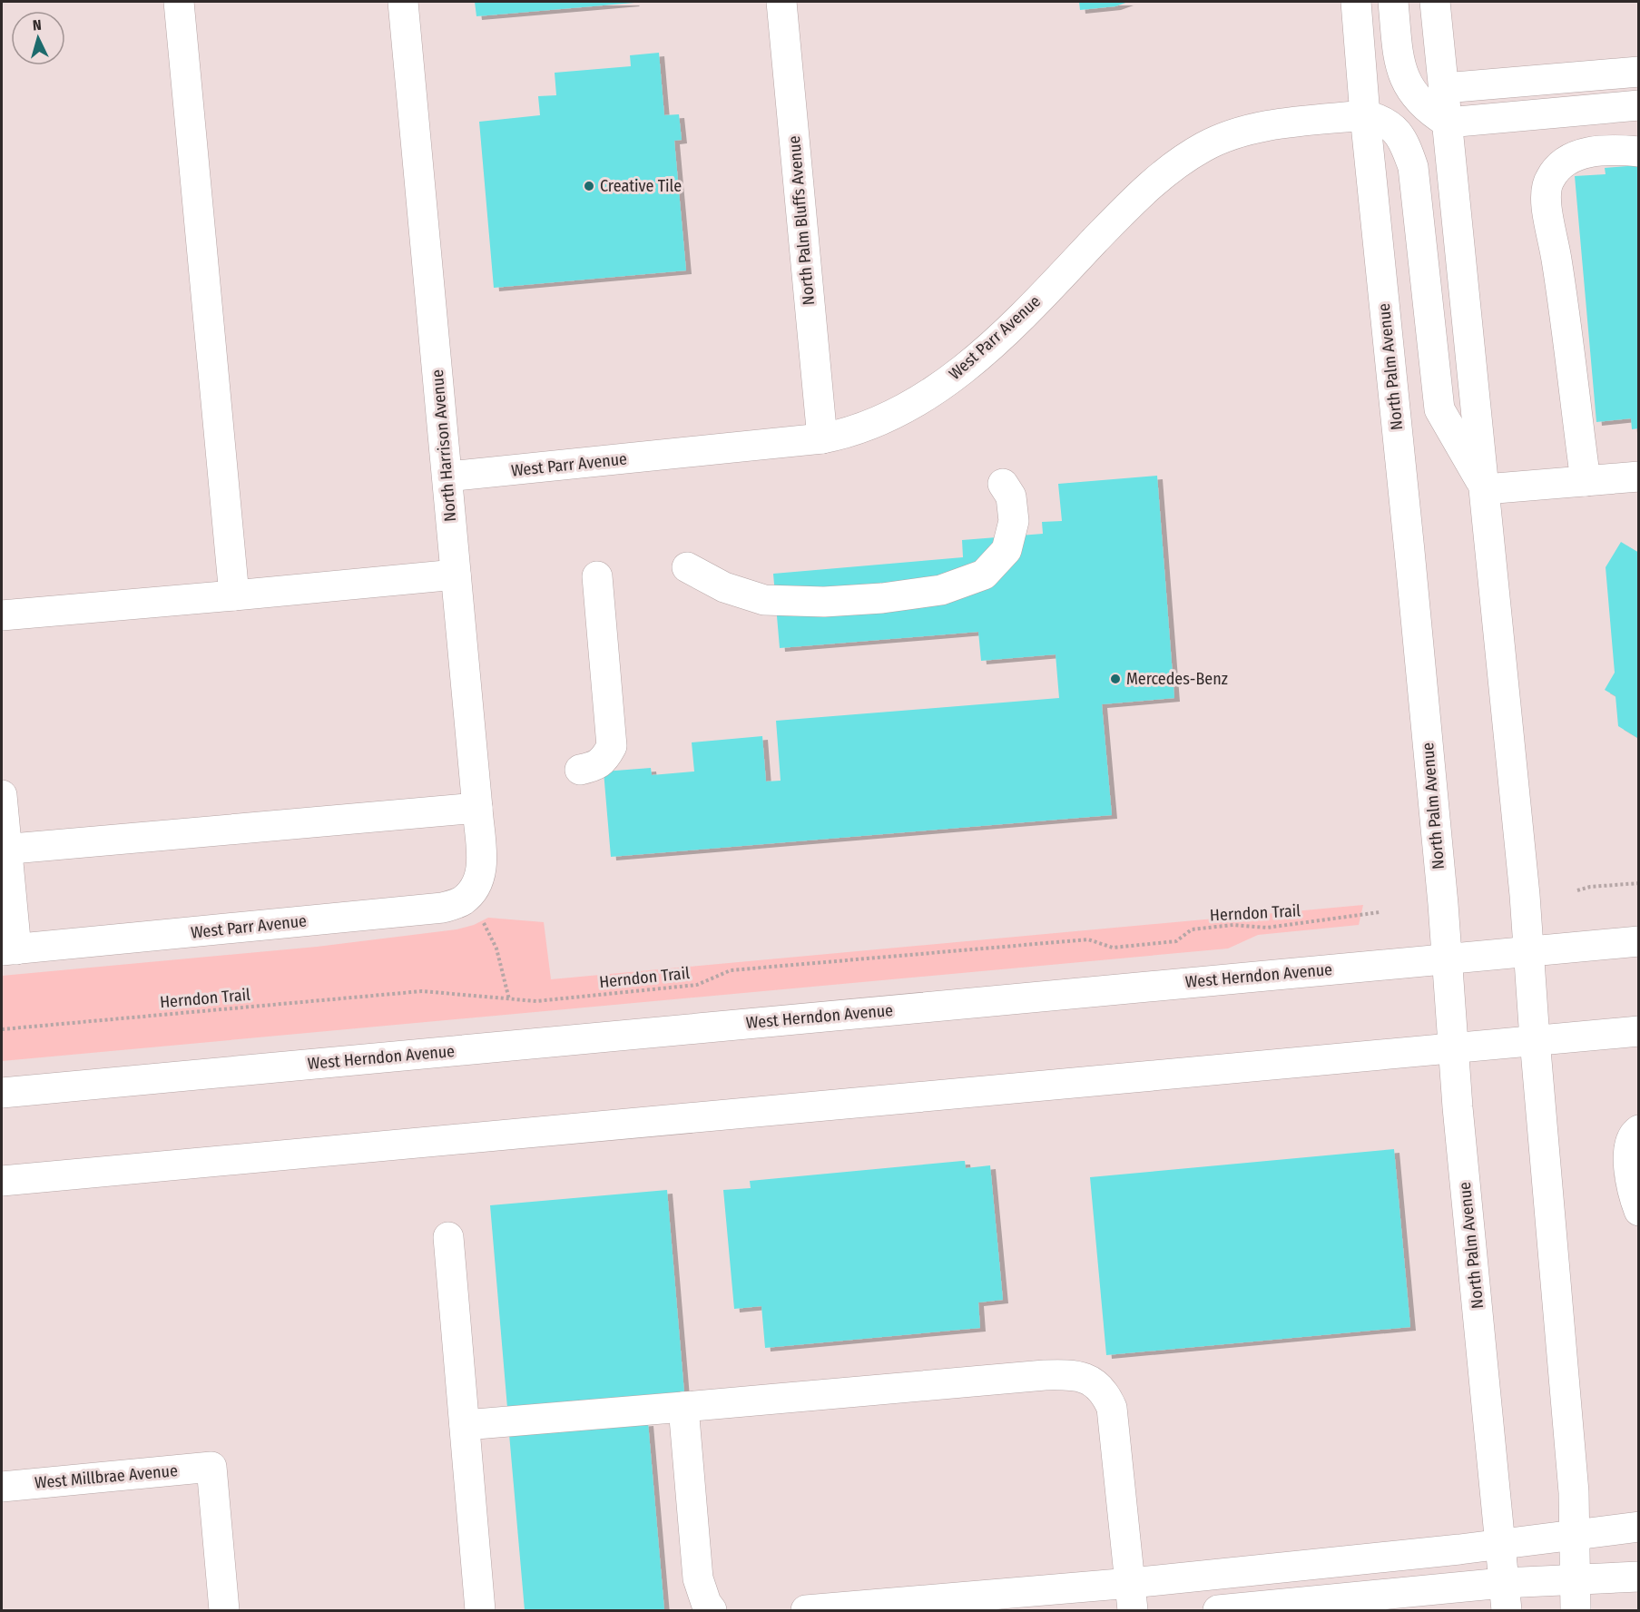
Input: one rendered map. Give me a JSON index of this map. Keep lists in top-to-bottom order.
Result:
{
  "streets": {
    "main road": [
      "North Palm Bluffs Avenue",
      "West Parr Avenue",
      "North Palm Avenue",
      "North Harrison Avenue",
      "West Herndon Avenue",
      "West Millbrae Avenue"
    ],
    "path": ["Herndon Trail"]
  },
  "crossings": [
    ["North Palm Bluffs Avenue", "West Parr Avenue"],
    ["West Parr Avenue", "North Palm Avenue"],
    ["West Parr Avenue", "North Harrison Avenue"],
    ["North Palm Avenue", "West Herndon Avenue"]
  ],
  "places": ["Creative Tile", "Mercedes-Benz"],
  "north": "top"
}
